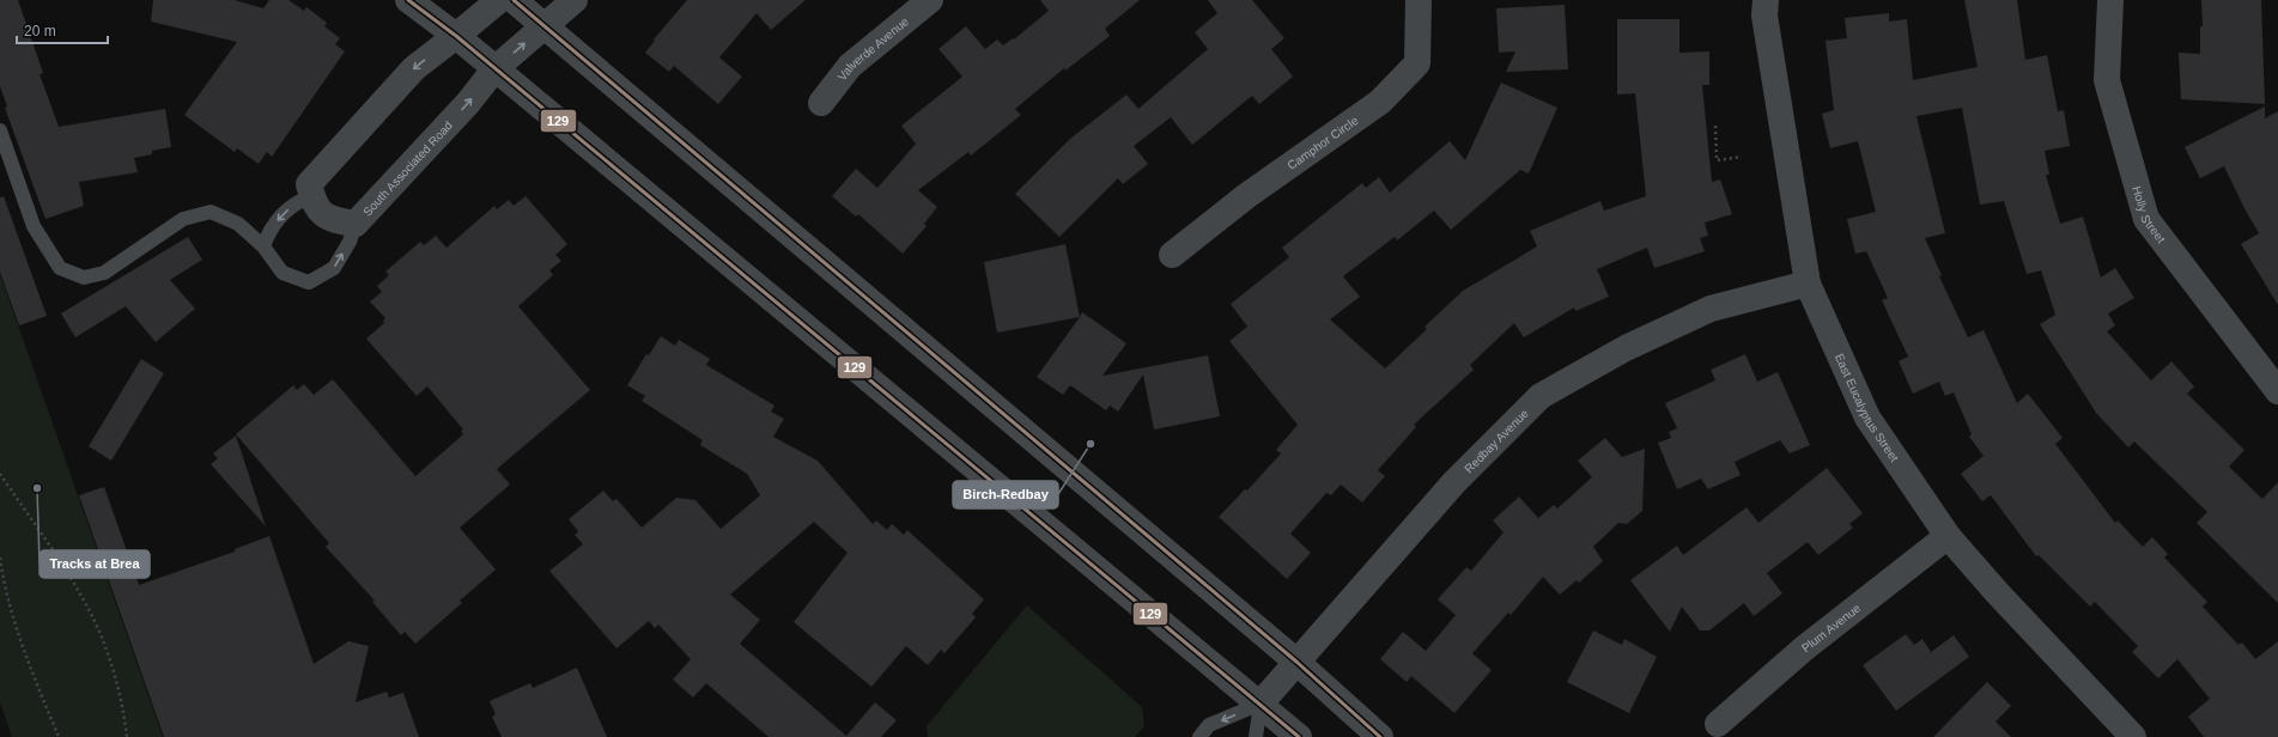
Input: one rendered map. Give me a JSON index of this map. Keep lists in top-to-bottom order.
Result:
{
  "streets": {
    "street": [
      "Valverde Avenue",
      "Camphor Circle",
      "South Associated Road",
      "Holly Street",
      "East Eucalyptus Street",
      "Redbay Avenue",
      "Plum Avenue"
    ]
  },
  "crossings": [
    ["East Eucalyptus Street", "Redbay Avenue"],
    ["East Eucalyptus Street", "Plum Avenue"]
  ],
  "places": ["Birch-Redbay", "Tracks at Brea"],
  "lines": ["transit line 129"],
  "scale_bar": "20 m"
}
